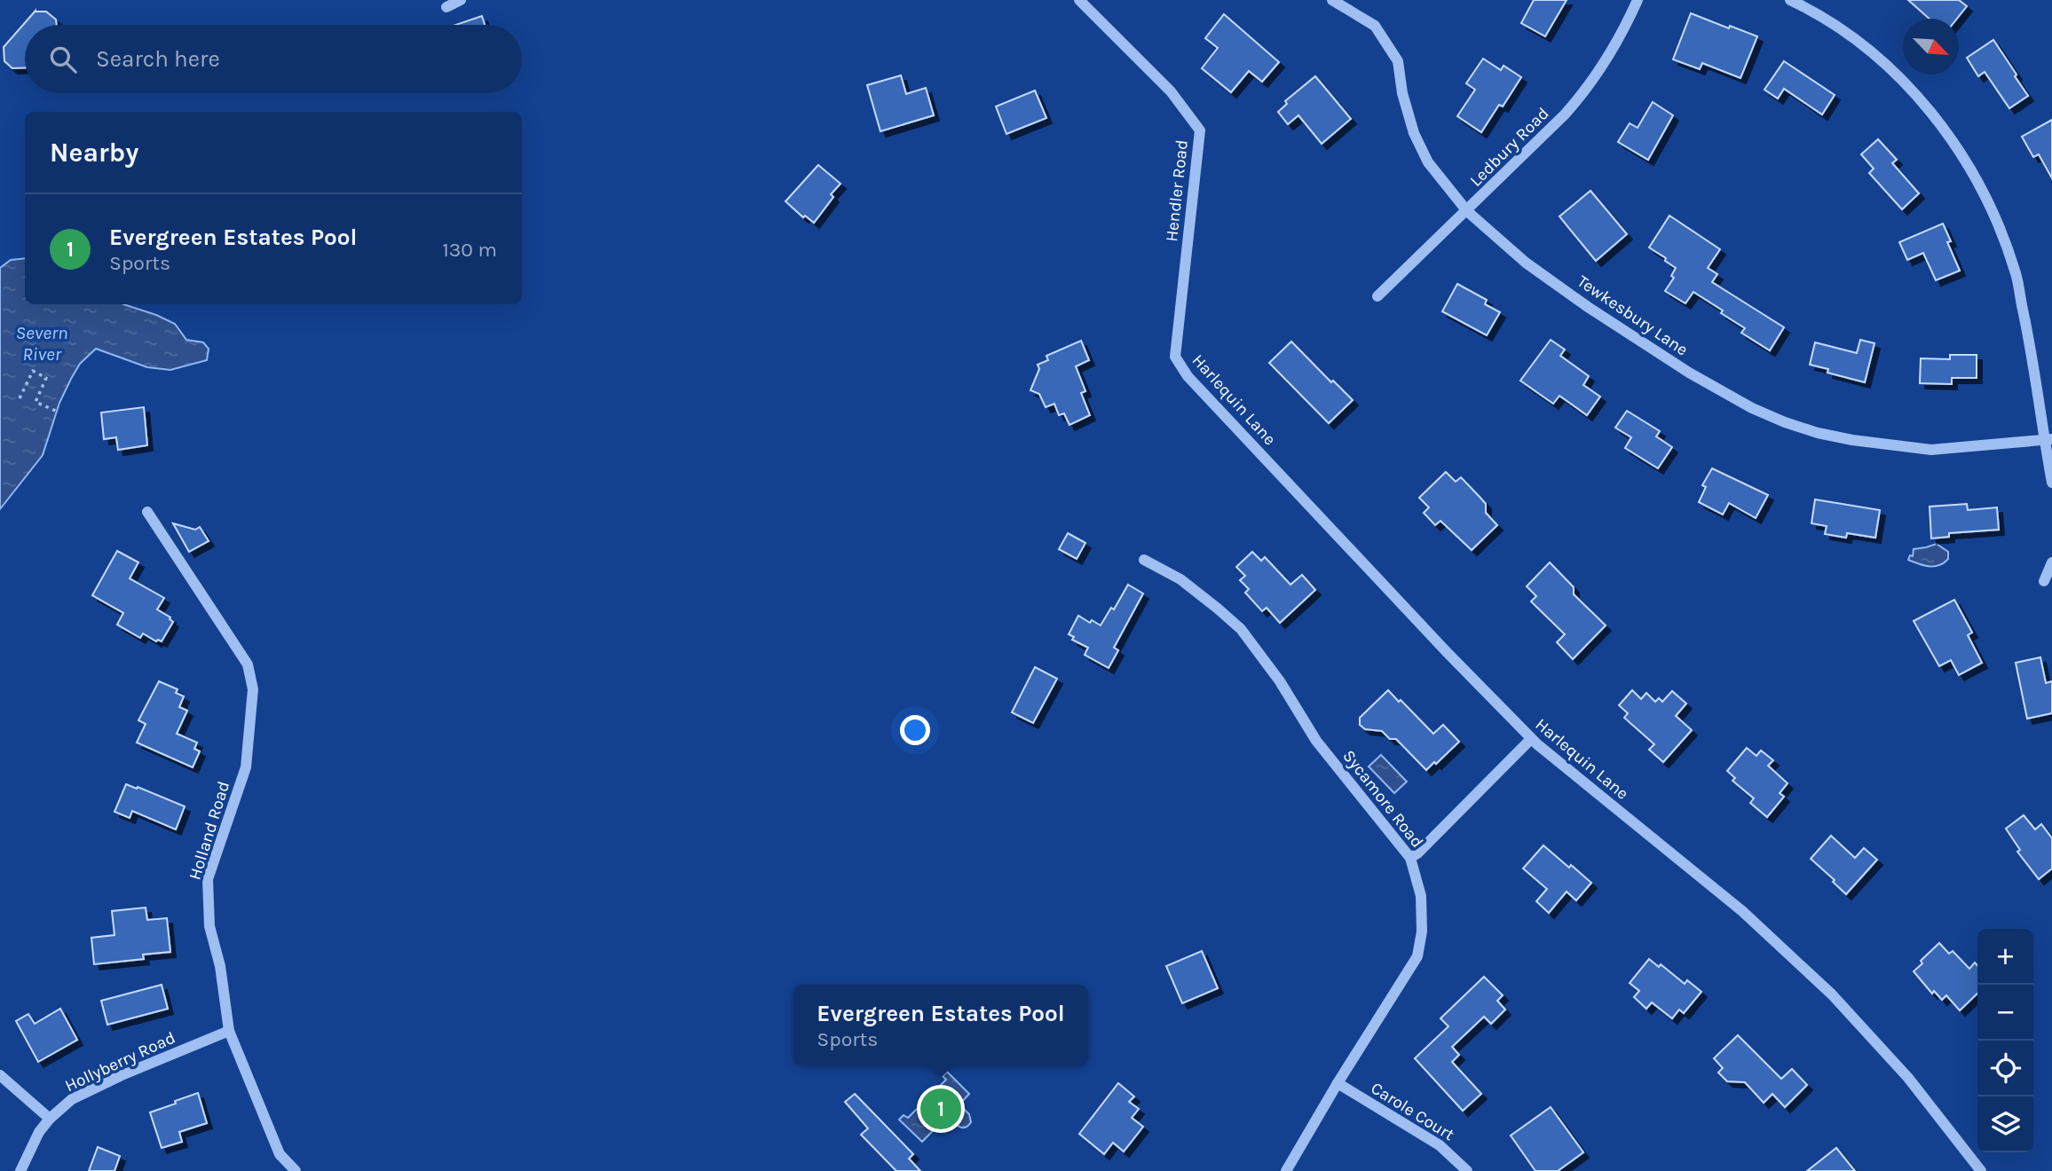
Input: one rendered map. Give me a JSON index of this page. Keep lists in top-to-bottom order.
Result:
{
  "streets": {
    "street": [
      "Ledbury Road",
      "Hendler Road",
      "Tewkesbury Lane",
      "Harlequin Lane",
      "Sycamore Road",
      "Holland Road",
      "Hollyberry Road",
      "Carole Court"
    ]
  },
  "crossings": [
    ["Ledbury Road", "Tewkesbury Lane"],
    ["Hendler Road", "Harlequin Lane"],
    ["Sycamore Road", "Carole Court"],
    ["Holland Road", "Hollyberry Road"]
  ],
  "water": ["Severn River"],
  "north": "bottom right",
  "page": {
    "search": "Search here",
    "heading": "Nearby",
    "list": [
      {
        "mark": "1",
        "name": "Evergreen Estates Pool",
        "note": "Sports",
        "value": "130 m"
      }
    ],
    "map_buttons": ["+", "−"],
    "popup": ["Evergreen Estates Pool", "Sports"],
    "pins": "1"
  }
}
